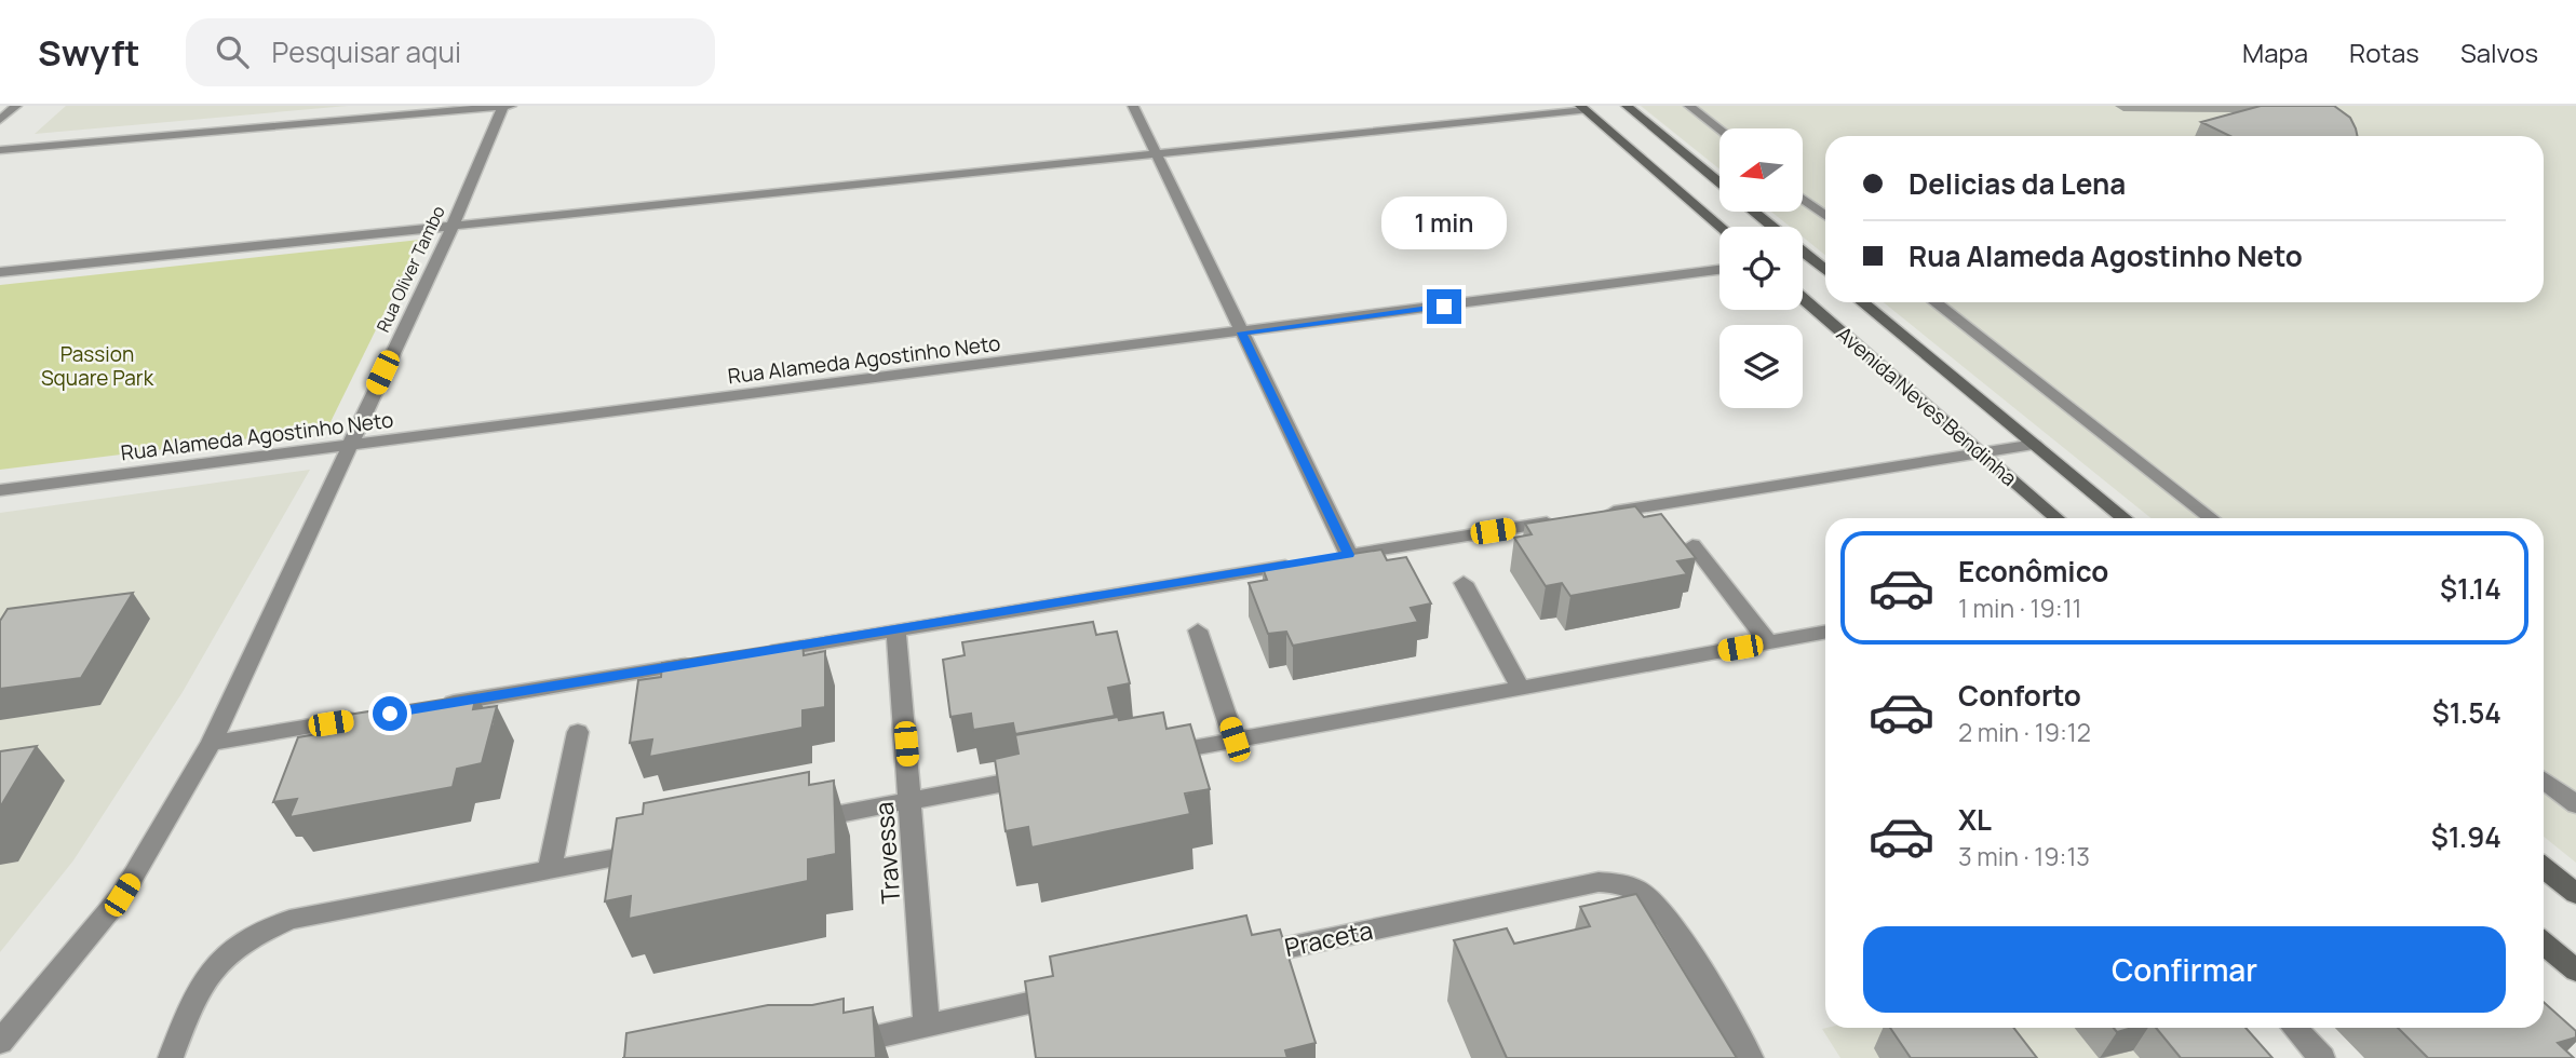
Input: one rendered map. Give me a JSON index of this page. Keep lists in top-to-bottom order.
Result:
{
  "streets": {
    "street": [
      "Rua Oliver Tambo",
      "Rua Alameda Agostinho Neto",
      "Avenida Neves Bendinha",
      "Travessa",
      "Praceta"
    ]
  },
  "crossings": [
    ["Rua Oliver Tambo", "Rua Alameda Agostinho Neto"]
  ],
  "parks": ["Passion Square Park"],
  "north": "left",
  "page": {
    "header": "Swyft",
    "search": "Pesquisar aqui",
    "nav": ["Mapa", "Rotas", "Salvos"],
    "banner": ["Delicias da Lena", "Rua Alameda Agostinho Neto"],
    "bubble": "1 min",
    "list": [
      {
        "name": "Econômico",
        "note": "1 min · 19:11",
        "value": "$1.14"
      },
      {
        "name": "Conforto",
        "note": "2 min · 19:12",
        "value": "$1.54"
      },
      {
        "name": "XL",
        "note": "3 min · 19:13",
        "value": "$1.94"
      }
    ],
    "buttons": "Confirmar"
  }
}
